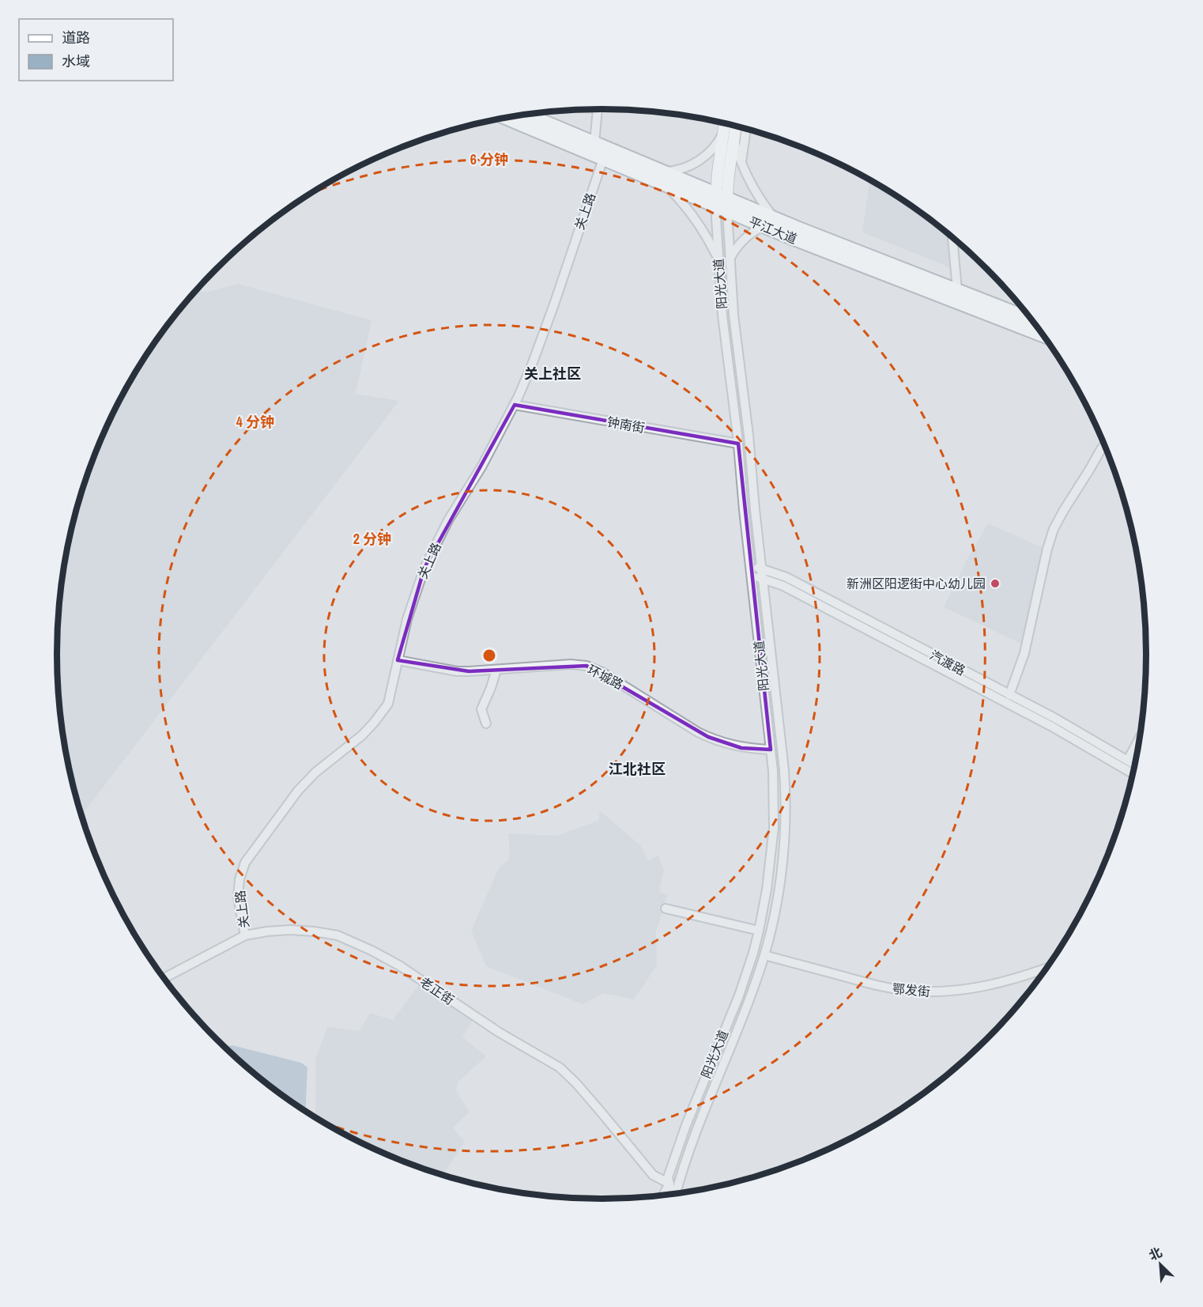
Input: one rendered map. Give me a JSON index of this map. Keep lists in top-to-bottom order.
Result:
{
  "streets": {
    "highway": ["平江大道"],
    "main road": ["阳光大道"],
    "street": [
      "关上路",
      "钟南街",
      "汽渡路",
      "环城路",
      "鄂发街",
      "老正街"
    ]
  },
  "crossings": [
    ["关上路", "平江大道"],
    ["关上路", "钟南街"],
    ["关上路", "环城路"],
    ["关上路", "老正街"],
    ["平江大道", "阳光大道"],
    ["阳光大道", "钟南街"],
    ["阳光大道", "汽渡路"],
    ["阳光大道", "环城路"],
    ["阳光大道", "鄂发街"],
    ["阳光大道", "老正街"]
  ],
  "districts": ["关上社区", "江北社区"],
  "places": ["新洲区阳逻街中心幼儿园"],
  "legend": ["道路", "水域"],
  "north": "top left",
  "rings": ["6 分钟", "4 分钟", "2 分钟"]
}
